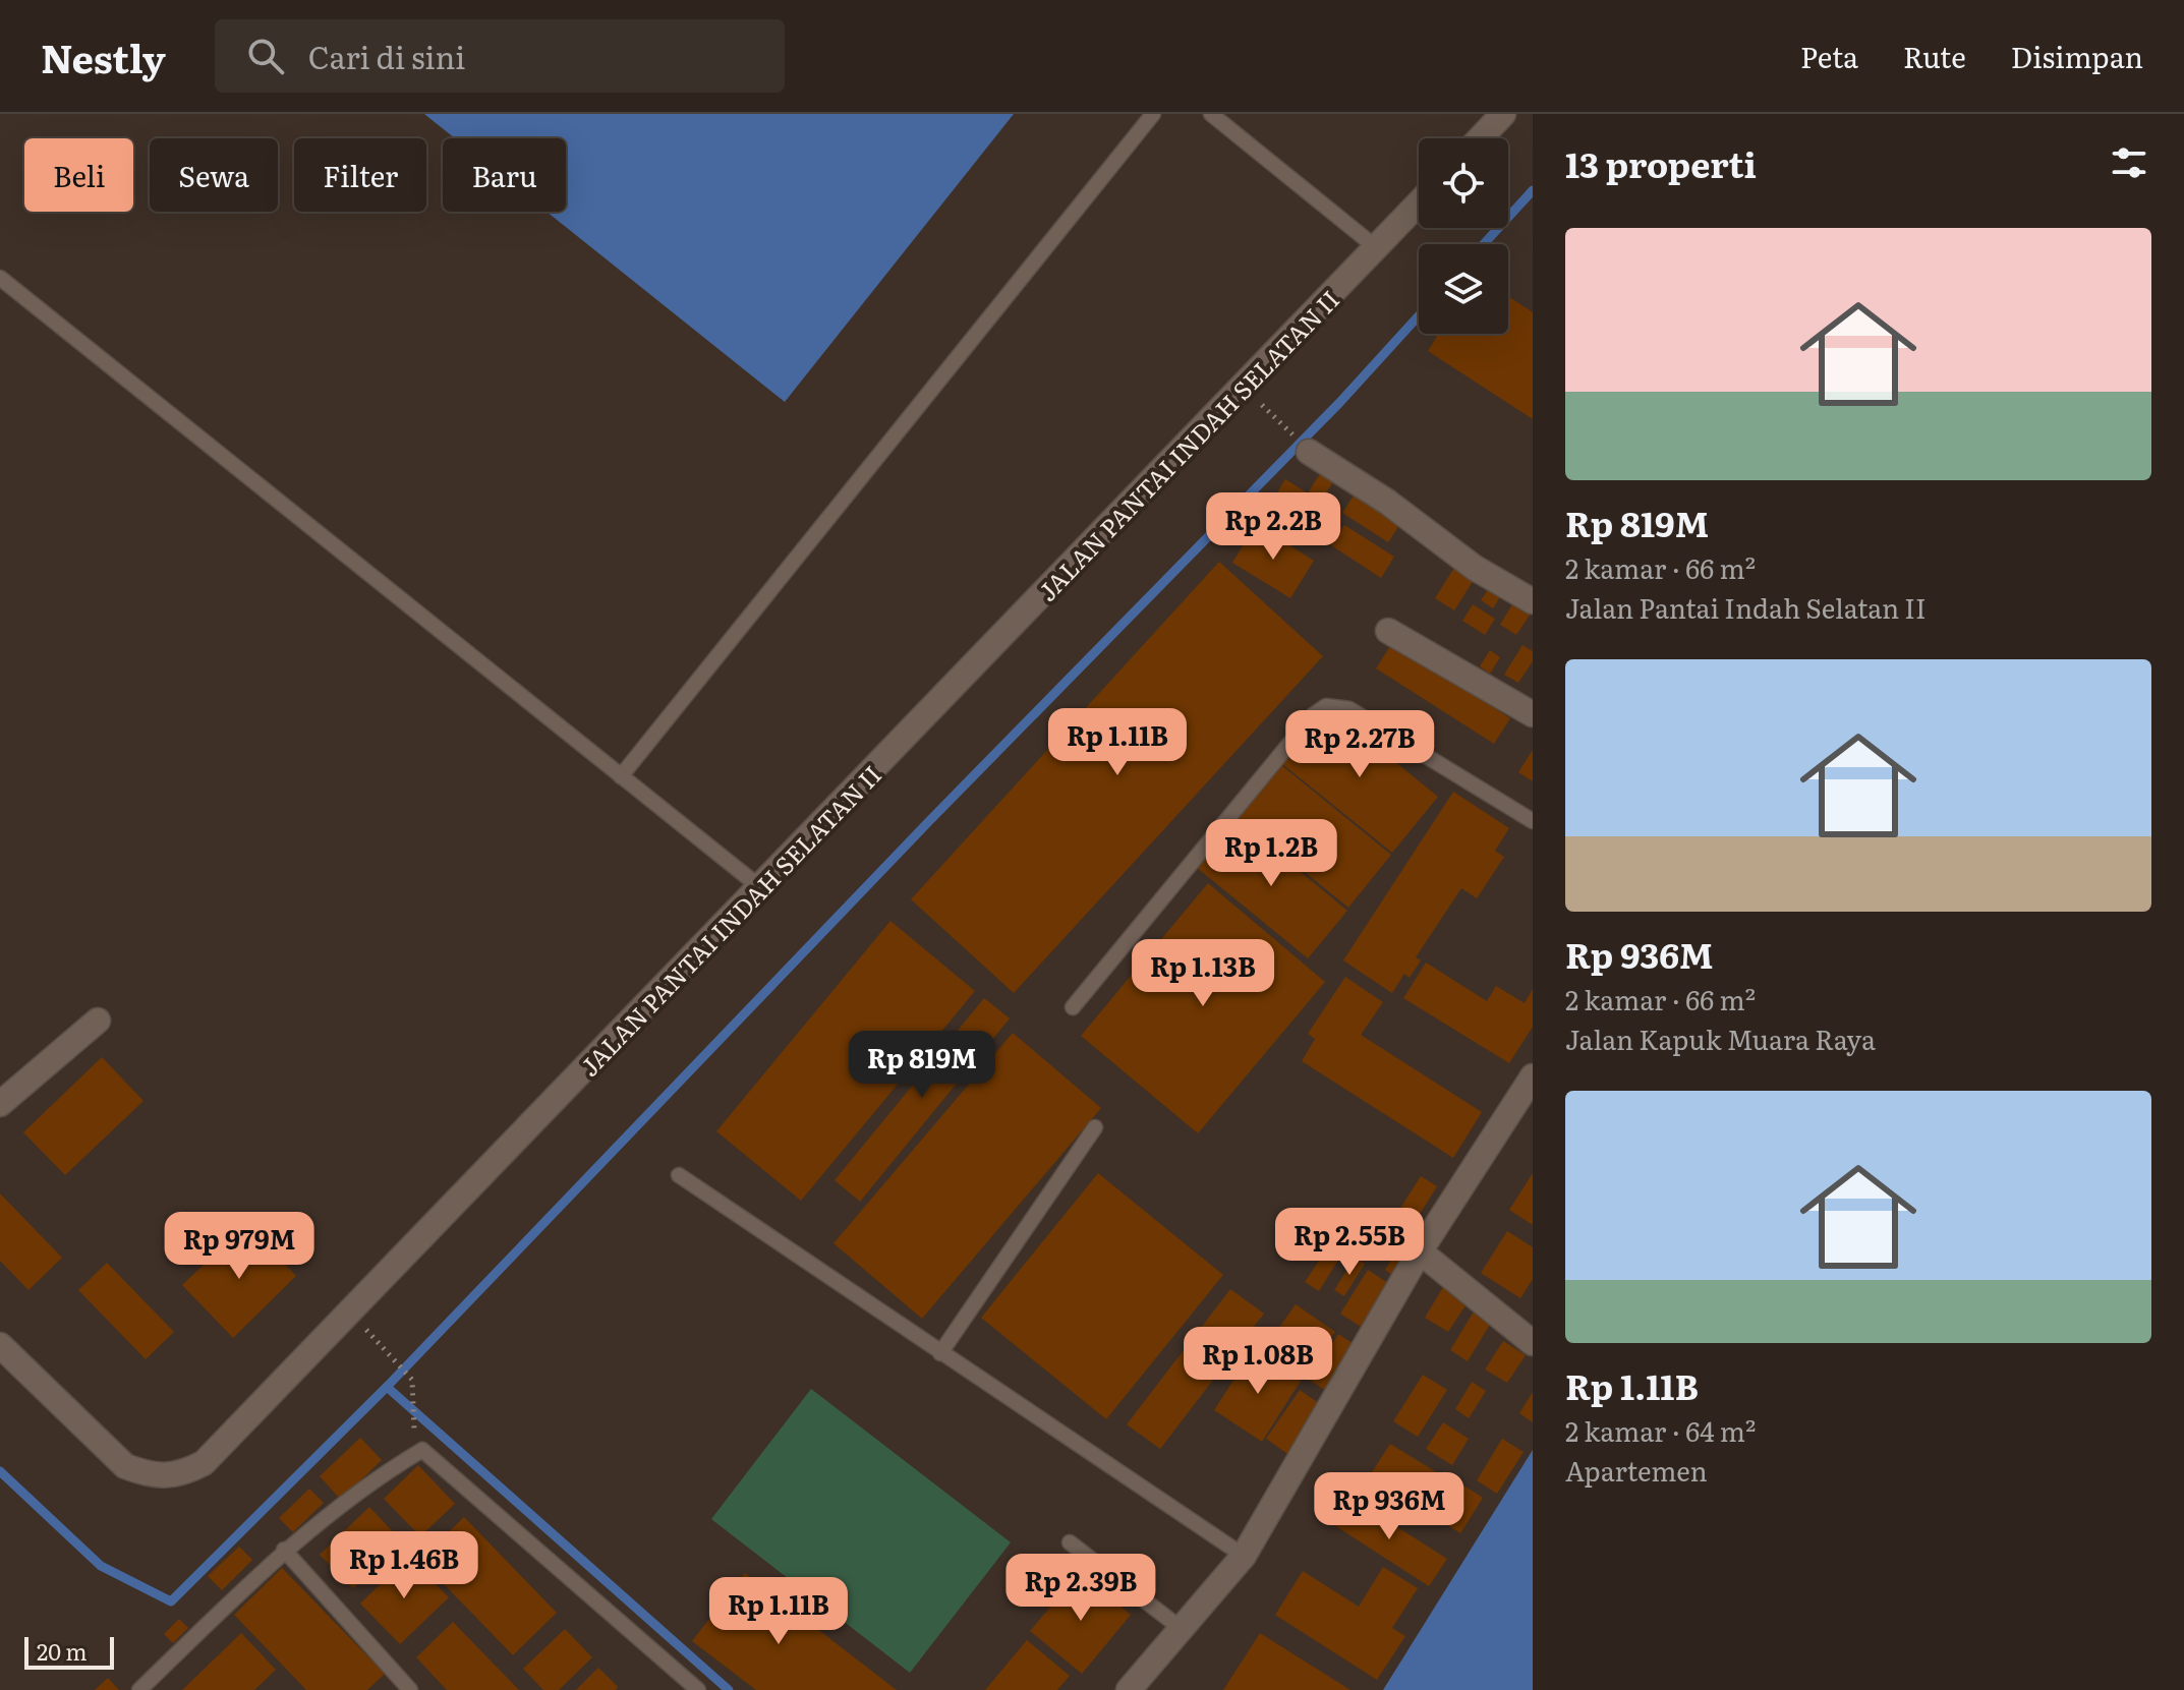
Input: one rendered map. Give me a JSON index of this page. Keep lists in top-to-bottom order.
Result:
{
  "streets": {
    "street": ["JALAN PANTAI INDAH SELATAN II"]
  },
  "scale_bar": "20 m",
  "page": {
    "header": "Nestly",
    "search": "Cari di sini",
    "nav": ["Peta", "Rute", "Disimpan"],
    "heading": "13 properti",
    "chip": [
      "Beli",
      "Sewa",
      "Filter",
      "Baru"
    ],
    "list": [
      {
        "name": "Rp 819M",
        "note": "2 kamar · 66 m² · Jalan Pantai Indah Selatan II"
      },
      {
        "name": "Rp 936M",
        "note": "2 kamar · 66 m² · Jalan Kapuk Muara Raya"
      },
      {
        "name": "Rp 1.11B",
        "note": "2 kamar · 64 m² · Apartemen"
      }
    ],
    "price": [
      "Rp 2.2B",
      "Rp 1.11B",
      "Rp 2.27B",
      "Rp 1.2B",
      "Rp 1.13B",
      "Rp 819M",
      "Rp 2.55B",
      "Rp 979M",
      "Rp 1.08B",
      "Rp 936M",
      "Rp 1.46B",
      "Rp 2.39B",
      "Rp 1.11B"
    ],
    "scale": "20 m"
  }
}
